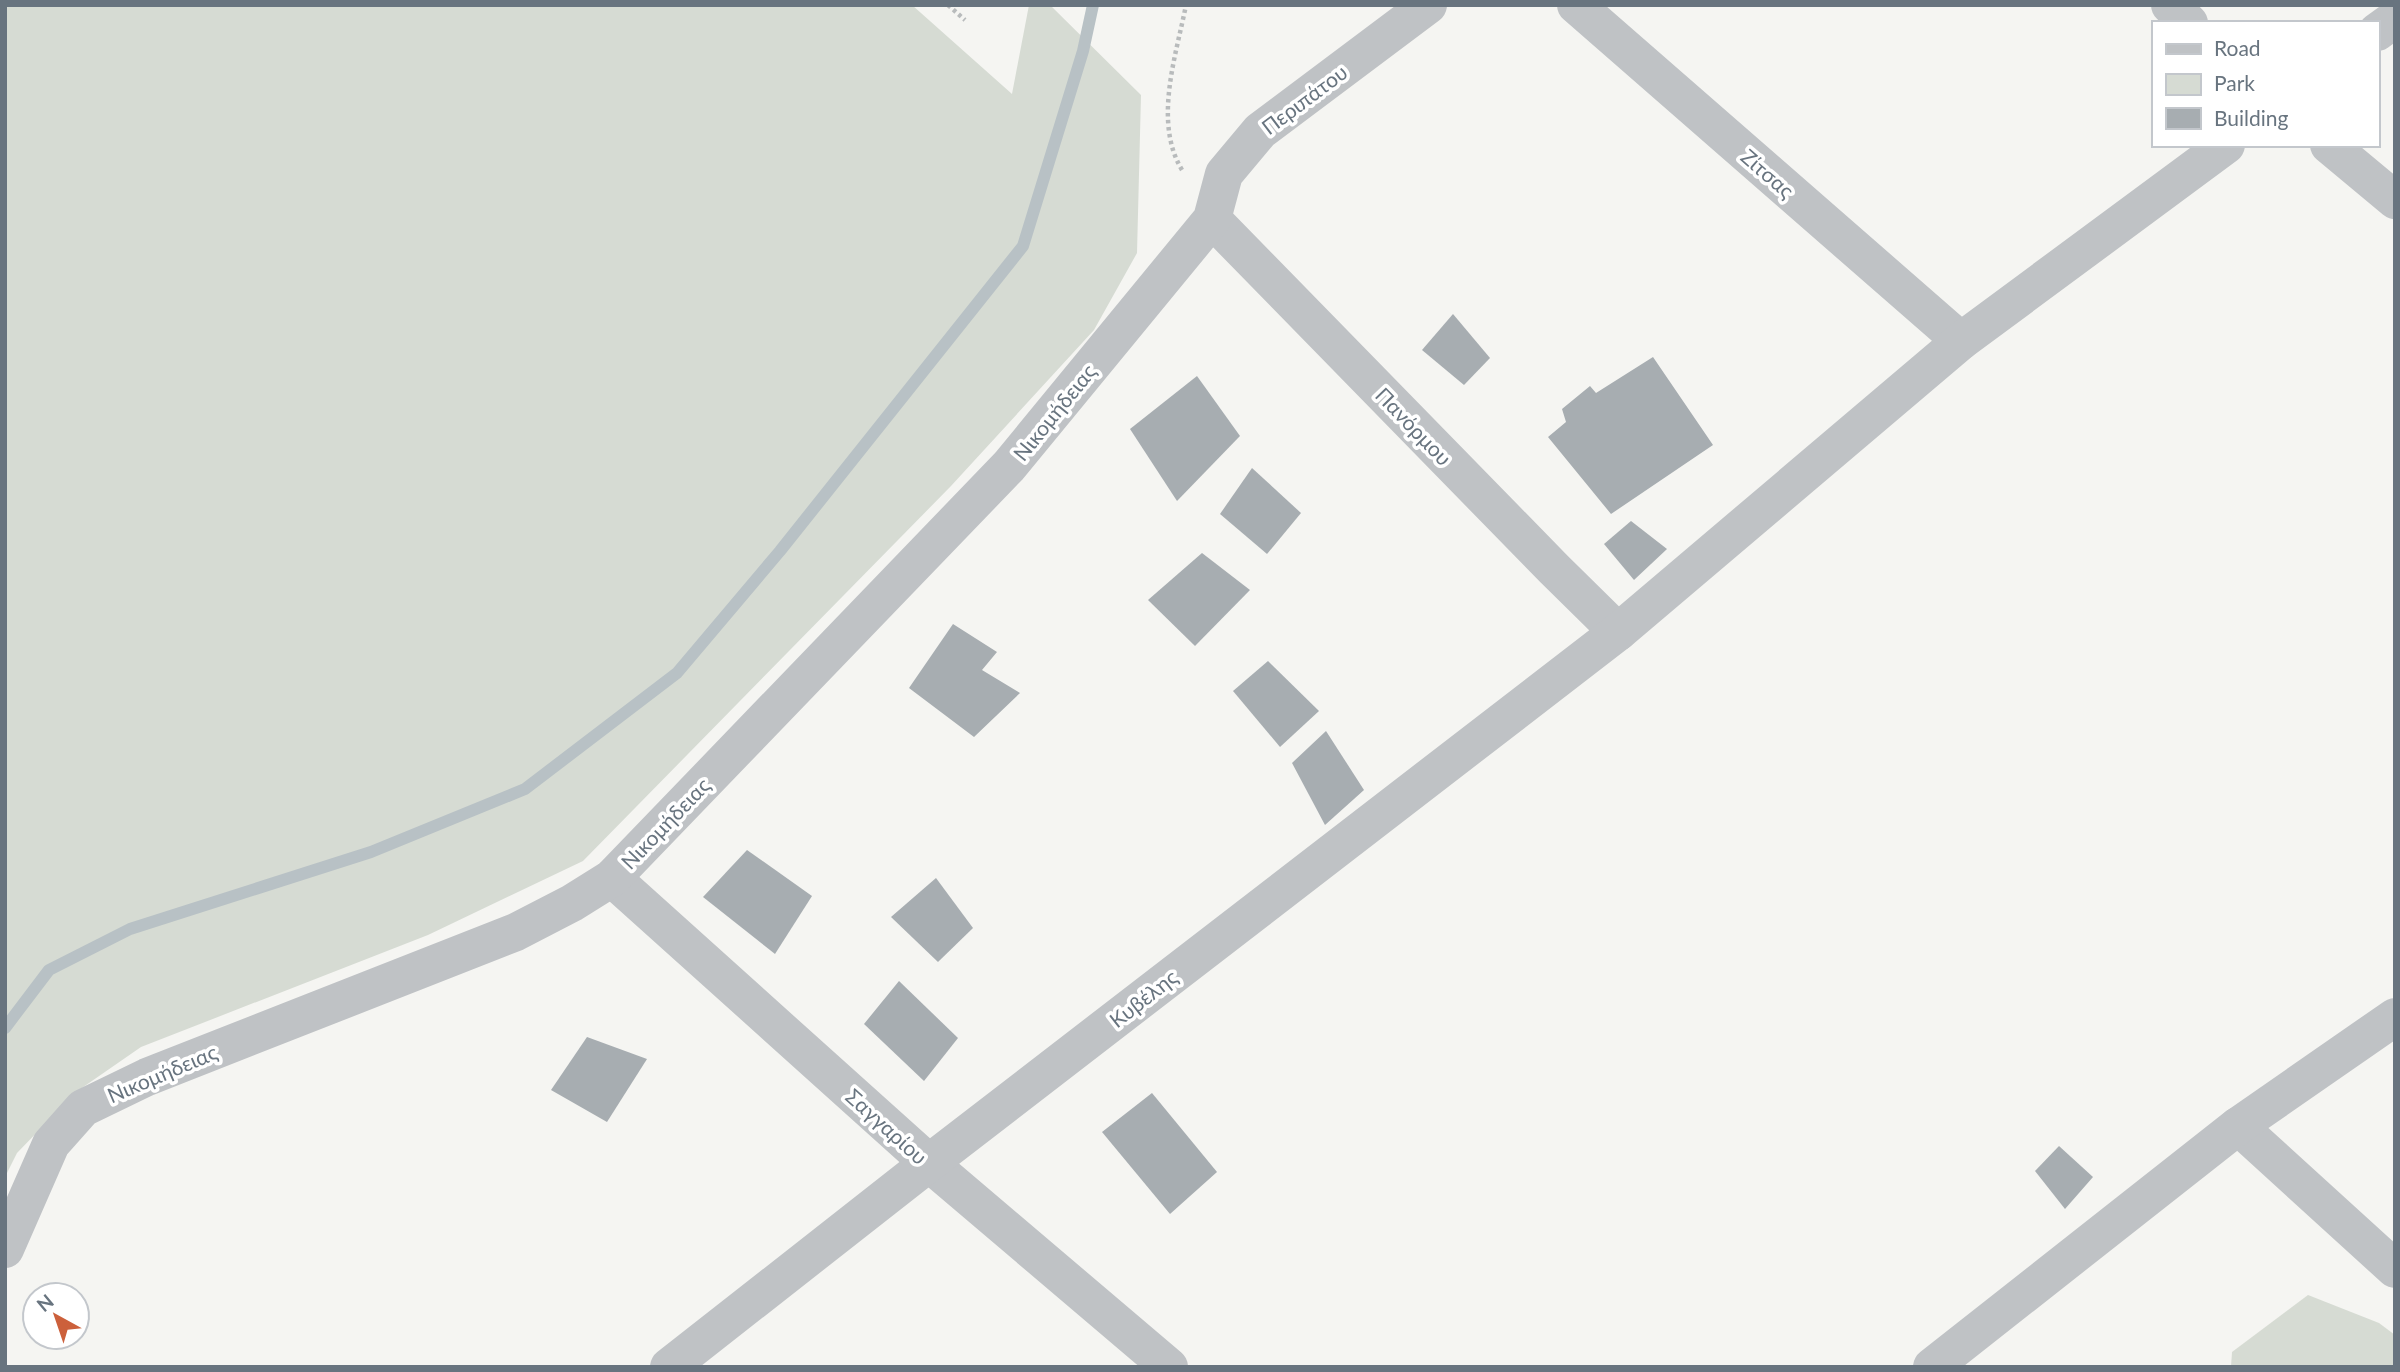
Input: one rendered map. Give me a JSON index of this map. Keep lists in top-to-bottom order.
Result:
{
  "streets": {
    "street": [
      "Περιπάτου",
      "Ζίτσας",
      "Νικομήδειας",
      "Πανόρμου",
      "Κυβέλης",
      "Σαγγαρίου"
    ]
  },
  "crossings": [
    ["Περιπάτου", "Νικομήδειας"],
    ["Περιπάτου", "Πανόρμου"],
    ["Ζίτσας", "Κυβέλης"],
    ["Νικομήδειας", "Πανόρμου"],
    ["Νικομήδειας", "Σαγγαρίου"],
    ["Πανόρμου", "Κυβέλης"],
    ["Κυβέλης", "Σαγγαρίου"]
  ],
  "legend": ["Road", "Park", "Building"],
  "north": "top left"
}
